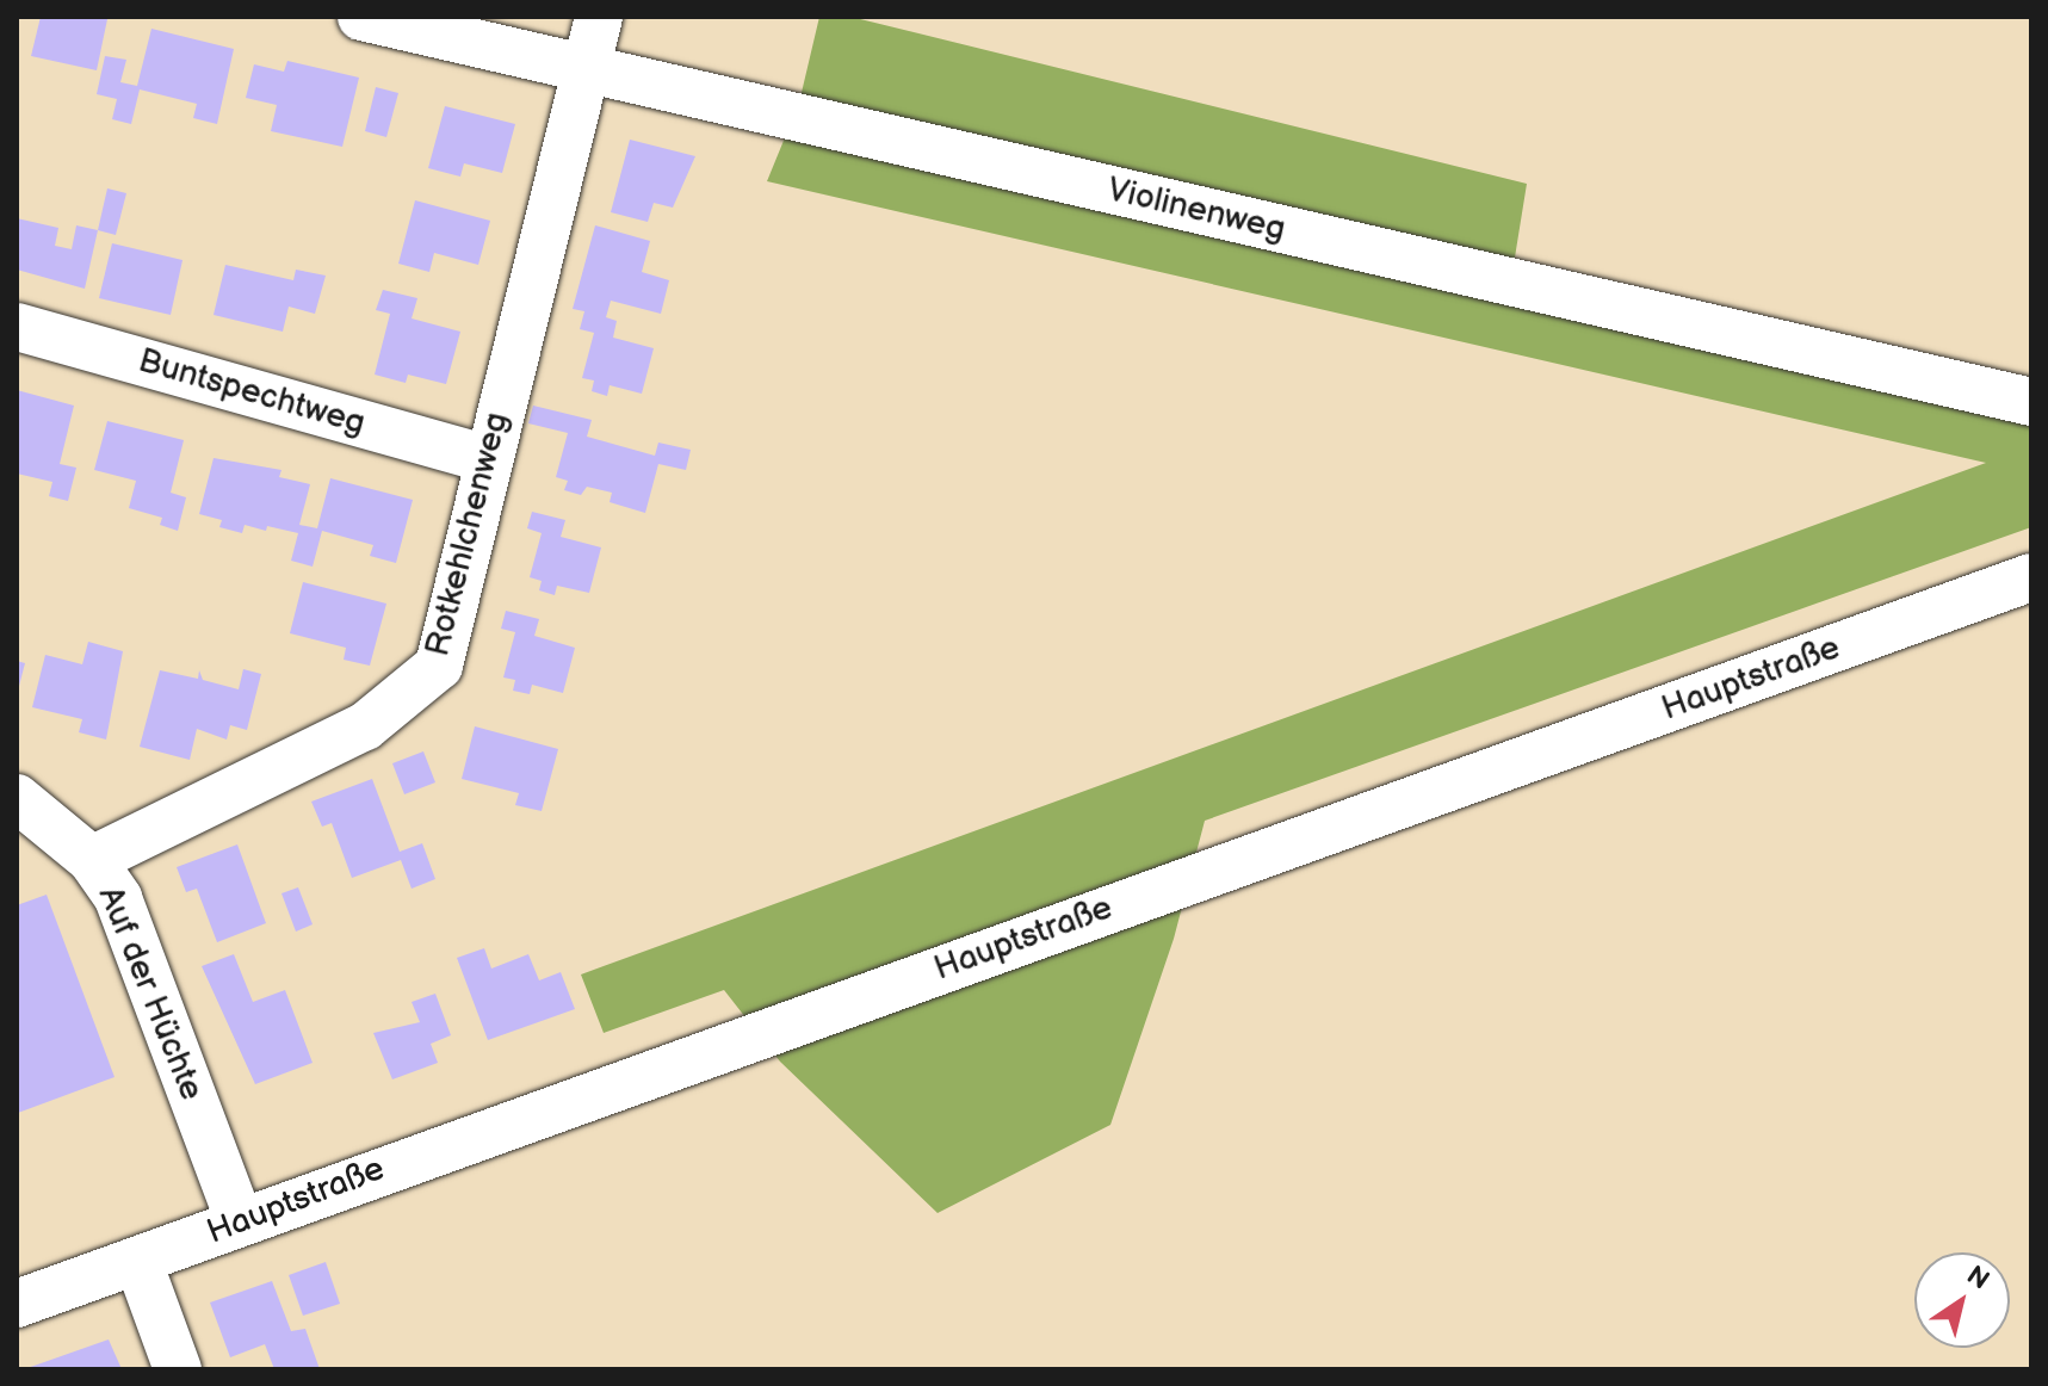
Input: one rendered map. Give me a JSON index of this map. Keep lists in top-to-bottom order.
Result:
{
  "streets": {
    "street": [
      "Violinenweg",
      "Buntspechtweg",
      "Rotkehlchenweg",
      "Hauptstraße",
      "Auf der Hüchte"
    ]
  },
  "crossings": [
    ["Violinenweg", "Rotkehlchenweg"],
    ["Buntspechtweg", "Rotkehlchenweg"],
    ["Rotkehlchenweg", "Auf der Hüchte"],
    ["Hauptstraße", "Auf der Hüchte"]
  ],
  "north": "top right"
}
